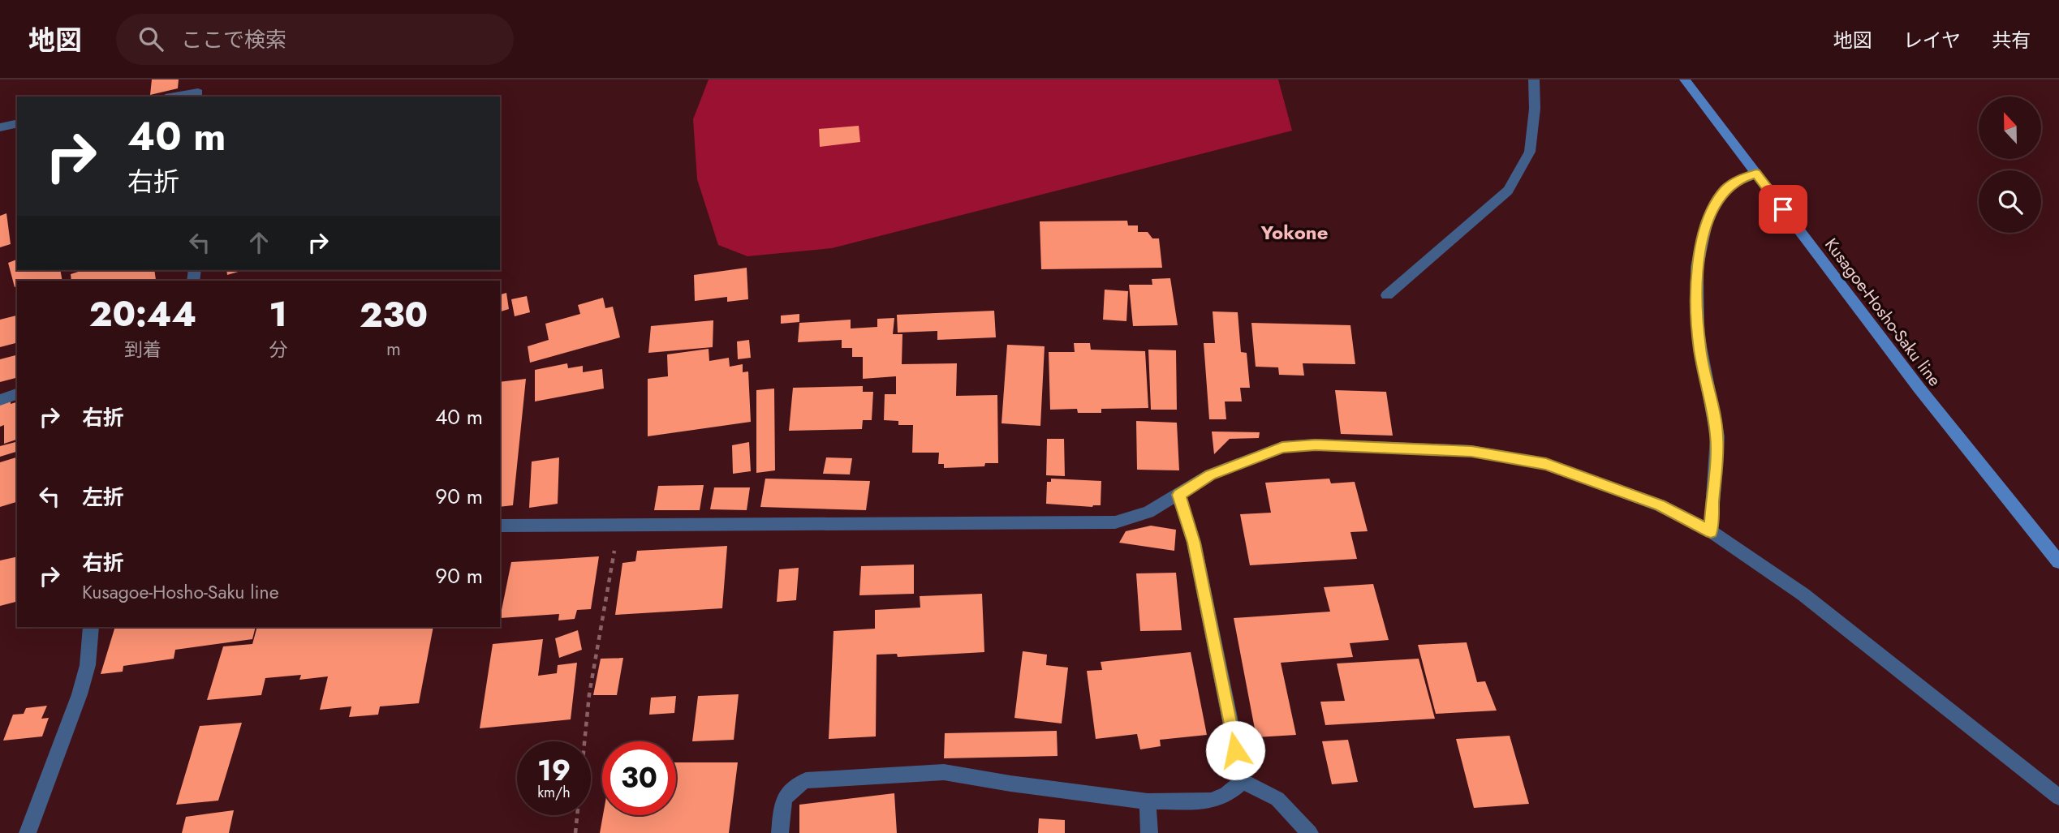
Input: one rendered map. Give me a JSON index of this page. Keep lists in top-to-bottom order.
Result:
{
  "streets": {
    "main road": ["Kusagoe-Hosho-Saku line"]
  },
  "districts": ["Yokone"],
  "north": "top",
  "page": {
    "header": "地図",
    "search": "ここで検索",
    "nav": ["地図", "レイヤ", "共有"],
    "turn": ["40 m", "右折"],
    "eta": [
      "20:44",
      "到着",
      "1",
      "分",
      "230",
      "m"
    ],
    "list": [
      {
        "name": "右折",
        "value": "40 m"
      },
      {
        "name": "左折",
        "value": "90 m"
      },
      {
        "name": "右折",
        "note": "Kusagoe-Hosho-Saku line",
        "value": "90 m"
      }
    ],
    "speed": "19 km/h",
    "limit": "30"
  }
}
